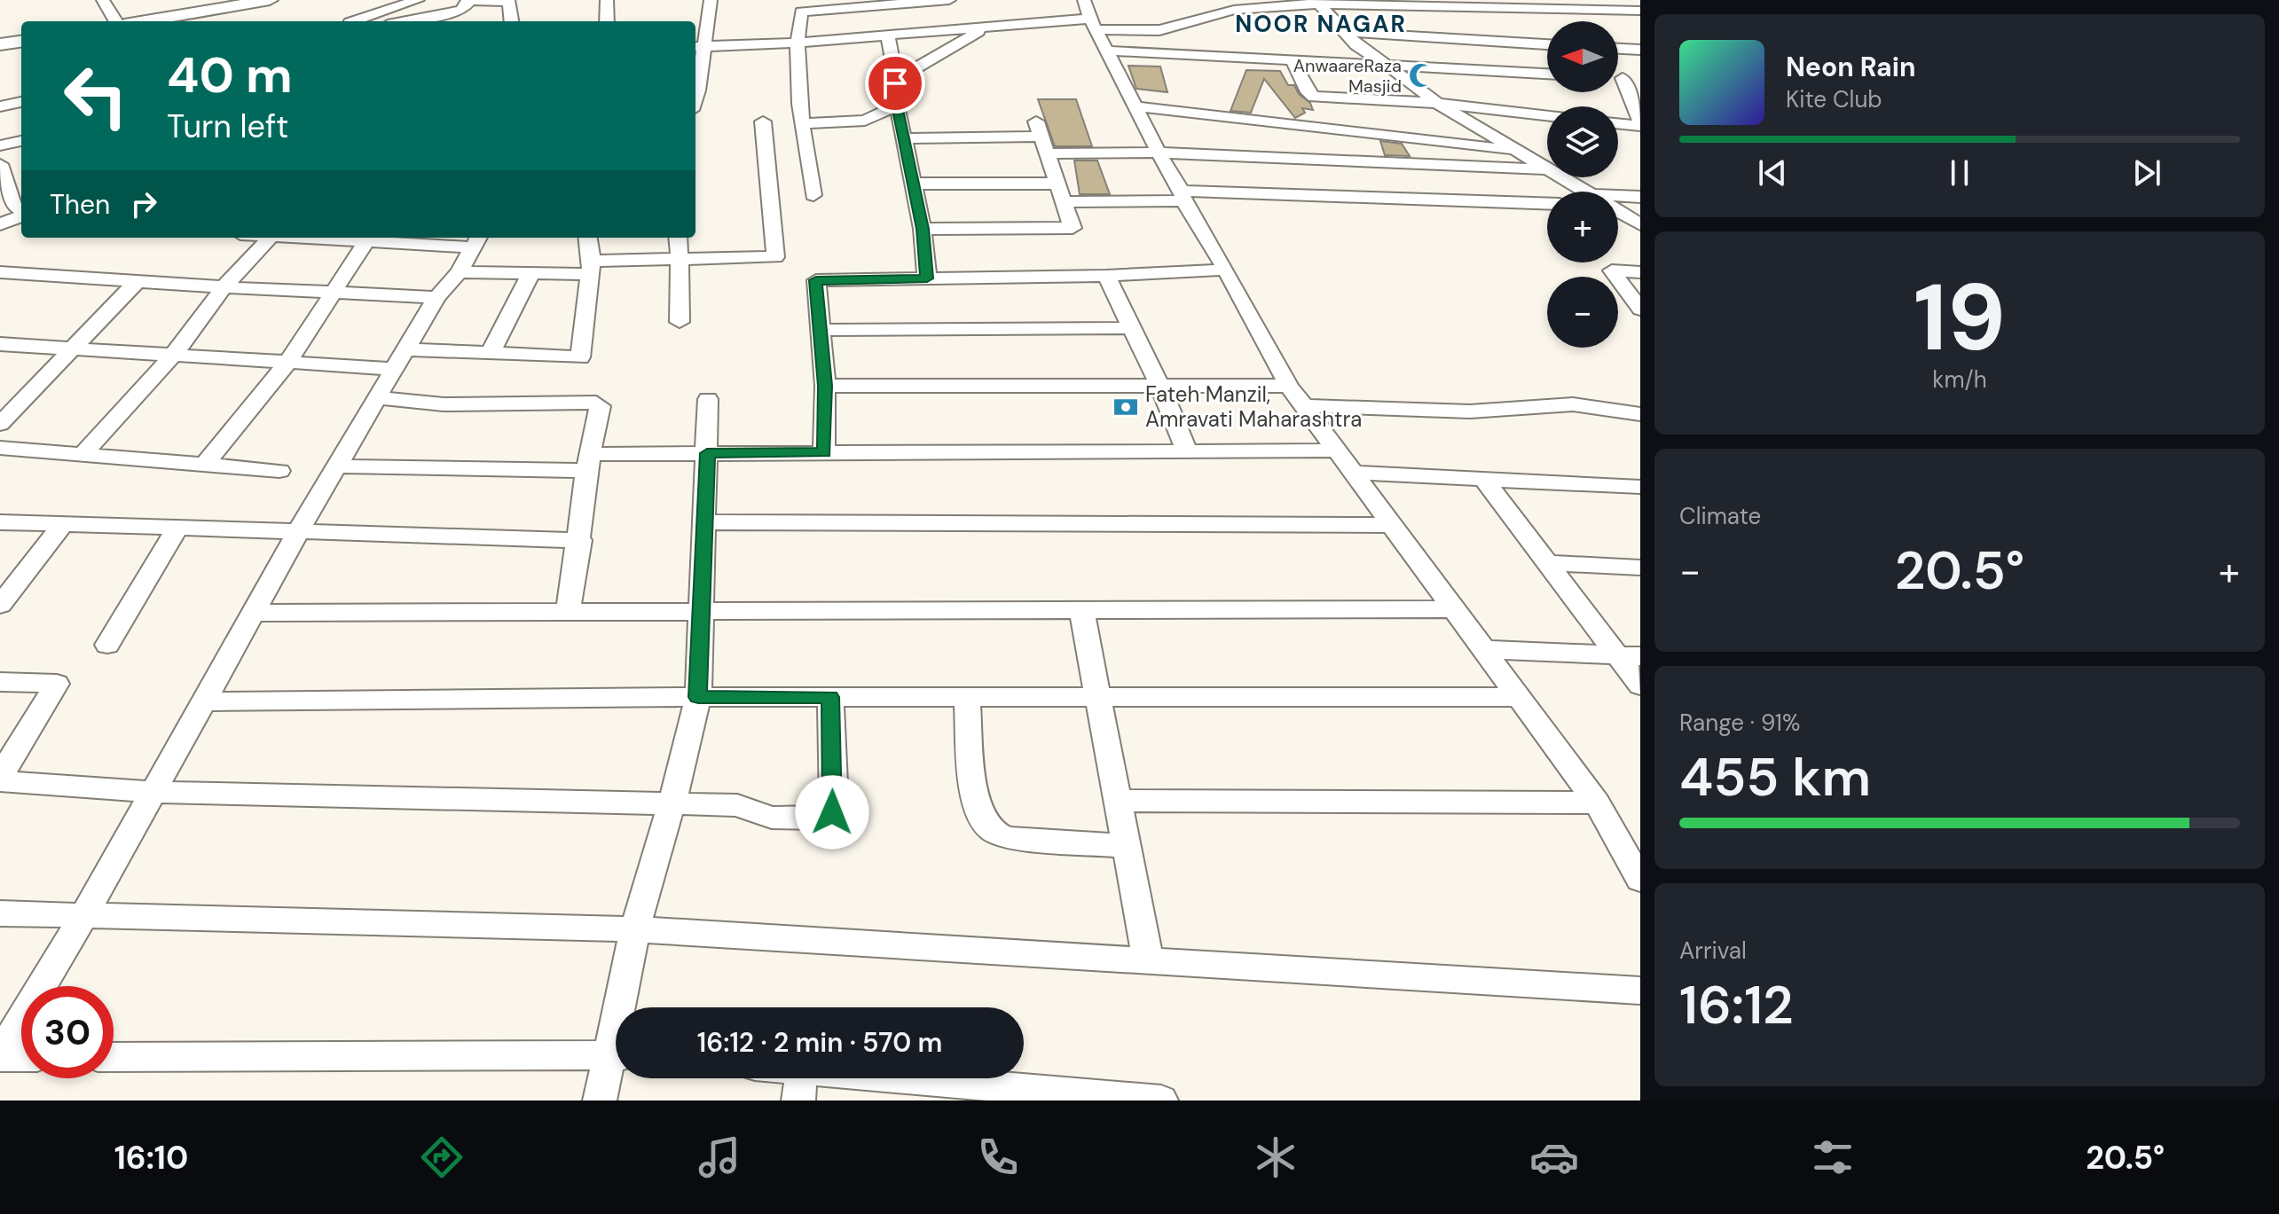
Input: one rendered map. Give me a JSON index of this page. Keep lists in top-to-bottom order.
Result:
{
  "districts": ["NOOR NAGAR"],
  "places": {
    "mosque": ["AnwaareRaza Masjid"],
    "bank": ["Fateh Manzil, Amravati Maharashtra"]
  },
  "north": "left",
  "page": {
    "map_buttons": ["+", "−"],
    "turn": ["40 m", "Turn left"],
    "song": ["Neon Rain", "Kite Club"],
    "then": "Then",
    "tile": [
      ["19", "km/h"],
      "Climate",
      ["Range · 91%", "455 km"],
      ["Arrival", "16:12"]
    ],
    "heat": ["−", "20.5°", "+"],
    "limit": "30",
    "trip": "16:12 · 2 min · 570 m",
    "tabs": ["16:10", "20.5°"]
  }
}
